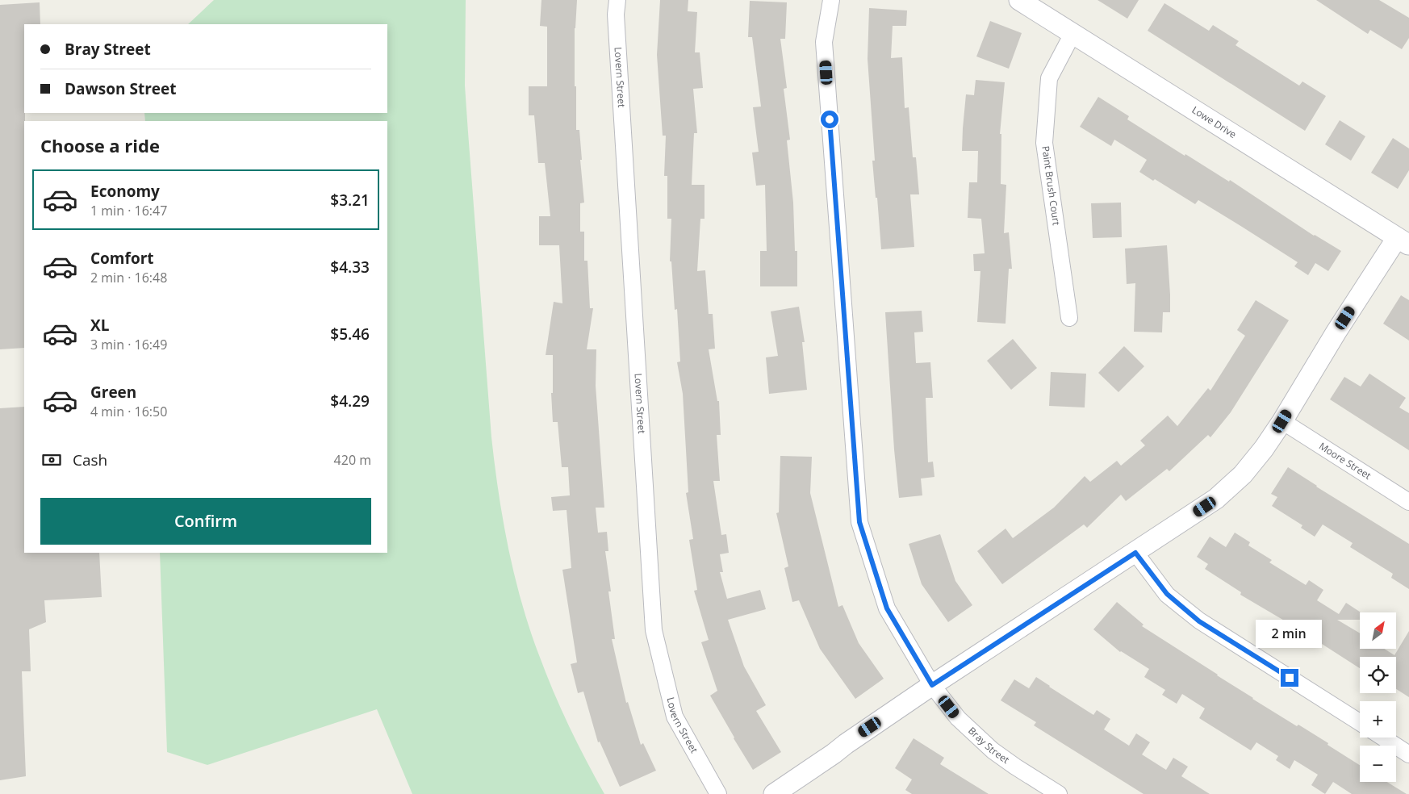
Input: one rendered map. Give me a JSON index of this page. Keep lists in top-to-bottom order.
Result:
{
  "streets": {
    "street": [
      "Lovern Street",
      "Lowe Drive",
      "Paint Brush Court",
      "Moore Street",
      "Bray Street"
    ]
  },
  "crossings": [
    ["Lowe Drive", "Paint Brush Court"]
  ],
  "north": "top right",
  "page": {
    "banner": ["Bray Street", "Dawson Street"],
    "heading": "Choose a ride",
    "list": [
      {
        "name": "Economy",
        "note": "1 min · 16:47",
        "value": "$3.21"
      },
      {
        "name": "Comfort",
        "note": "2 min · 16:48",
        "value": "$4.33"
      },
      {
        "name": "XL",
        "note": "3 min · 16:49",
        "value": "$5.46"
      },
      {
        "name": "Green",
        "note": "4 min · 16:50",
        "value": "$4.29"
      }
    ],
    "pay": ["Cash", "420 m"],
    "buttons": "Confirm",
    "map_buttons": ["+", "−"],
    "bubble": "2 min"
  }
}
